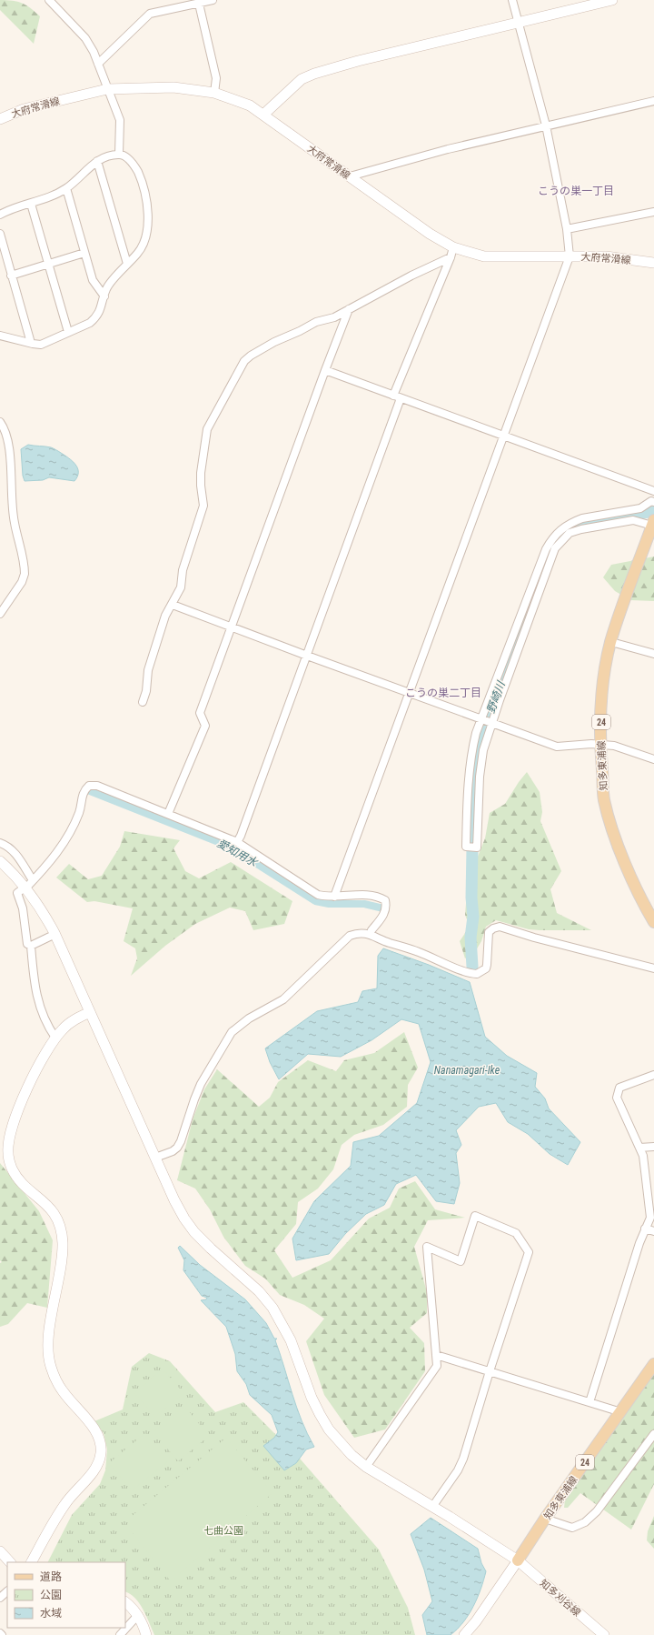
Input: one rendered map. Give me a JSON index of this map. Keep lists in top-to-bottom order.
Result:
{
  "streets": {
    "main road": ["24", "知多東浦線"],
    "street": ["大府常滑線", "知多刈谷線"]
  },
  "crossings": [
    ["知多東浦線", "知多刈谷線"]
  ],
  "districts": ["こうの巣一丁目", "こうの巣二丁目"],
  "water": ["野崎川", "愛知用水", "Nanamagari-Ike"],
  "parks": ["七曲公園"],
  "legend": ["道路", "公園", "水域"]
}
